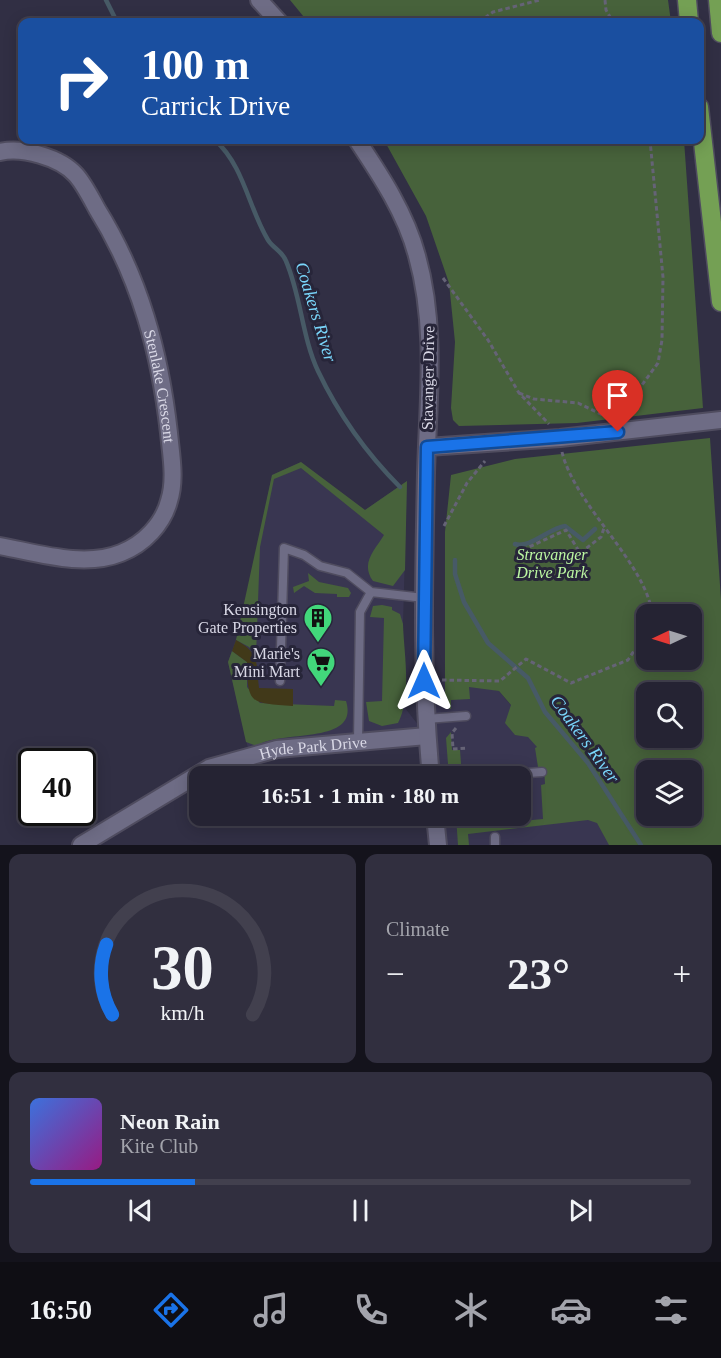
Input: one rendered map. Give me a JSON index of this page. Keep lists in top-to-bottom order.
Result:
{
  "streets": {
    "street": ["Stavanger Drive", "Stenlake Crescent", "Hyde Park Drive"]
  },
  "crossings": [
    ["Stavanger Drive", "Hyde Park Drive"]
  ],
  "water": ["Coakers River"],
  "parks": ["Stravanger Drive Park"],
  "places": {
    "building": ["Kensington Gate Properties"],
    "supermarket": ["Marie's Mini Mart"]
  },
  "north": "left",
  "page": {
    "turn": ["100 m", "Carrick Drive"],
    "limit": "40",
    "trip": "16:51 · 1 min · 180 m",
    "tile": "Climate",
    "heat": ["−", "23°", "+"],
    "song": ["Neon Rain", "Kite Club"],
    "tabs": "16:50",
    "gauge": ["30", "km/h"]
  }
}
